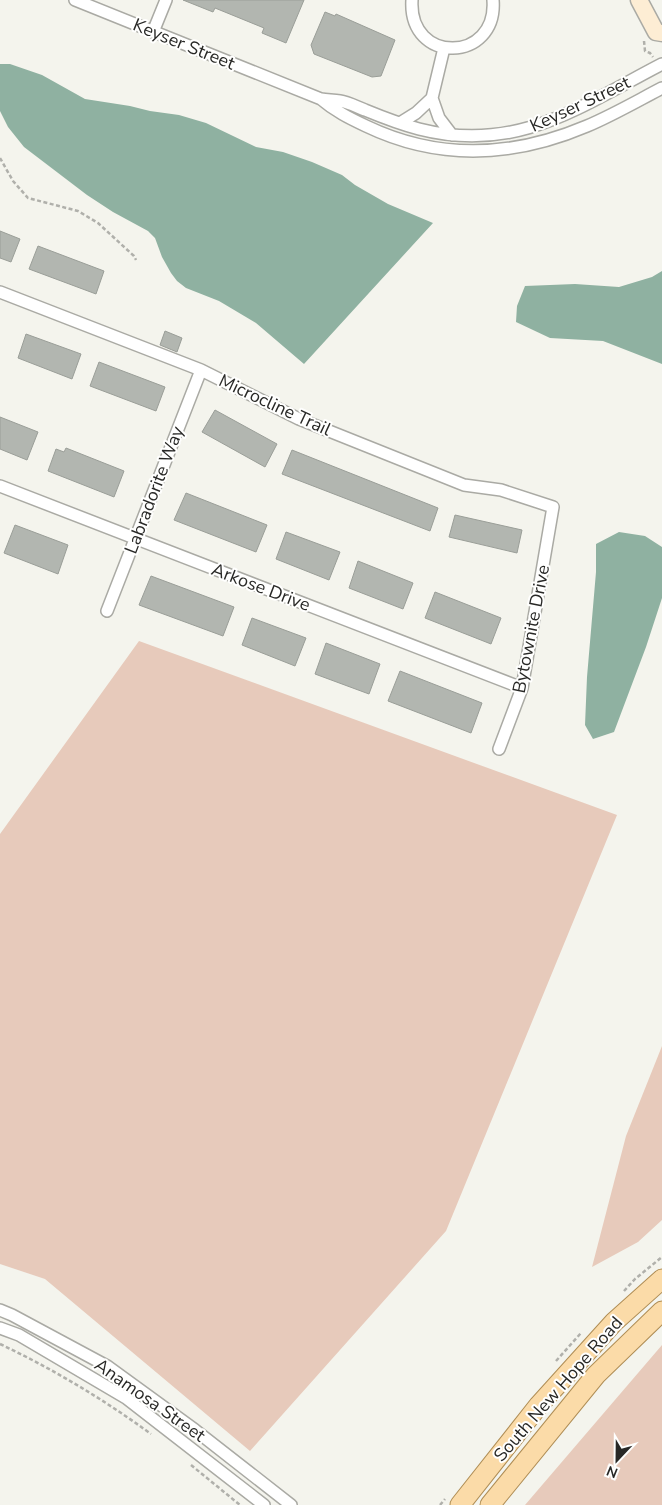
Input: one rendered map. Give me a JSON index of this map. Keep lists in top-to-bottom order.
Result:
{
  "streets": {
    "main road": ["South New Hope Road"],
    "street": [
      "Keyser Street",
      "Microcline Trail",
      "Labradorite Way",
      "Arkose Drive",
      "Bytownite Drive",
      "Anamosa Street"
    ]
  },
  "crossings": [
    ["Microcline Trail", "Labradorite Way"],
    ["Microcline Trail", "Bytownite Drive"],
    ["Labradorite Way", "Arkose Drive"],
    ["Arkose Drive", "Bytownite Drive"]
  ],
  "north": "bottom"
}
